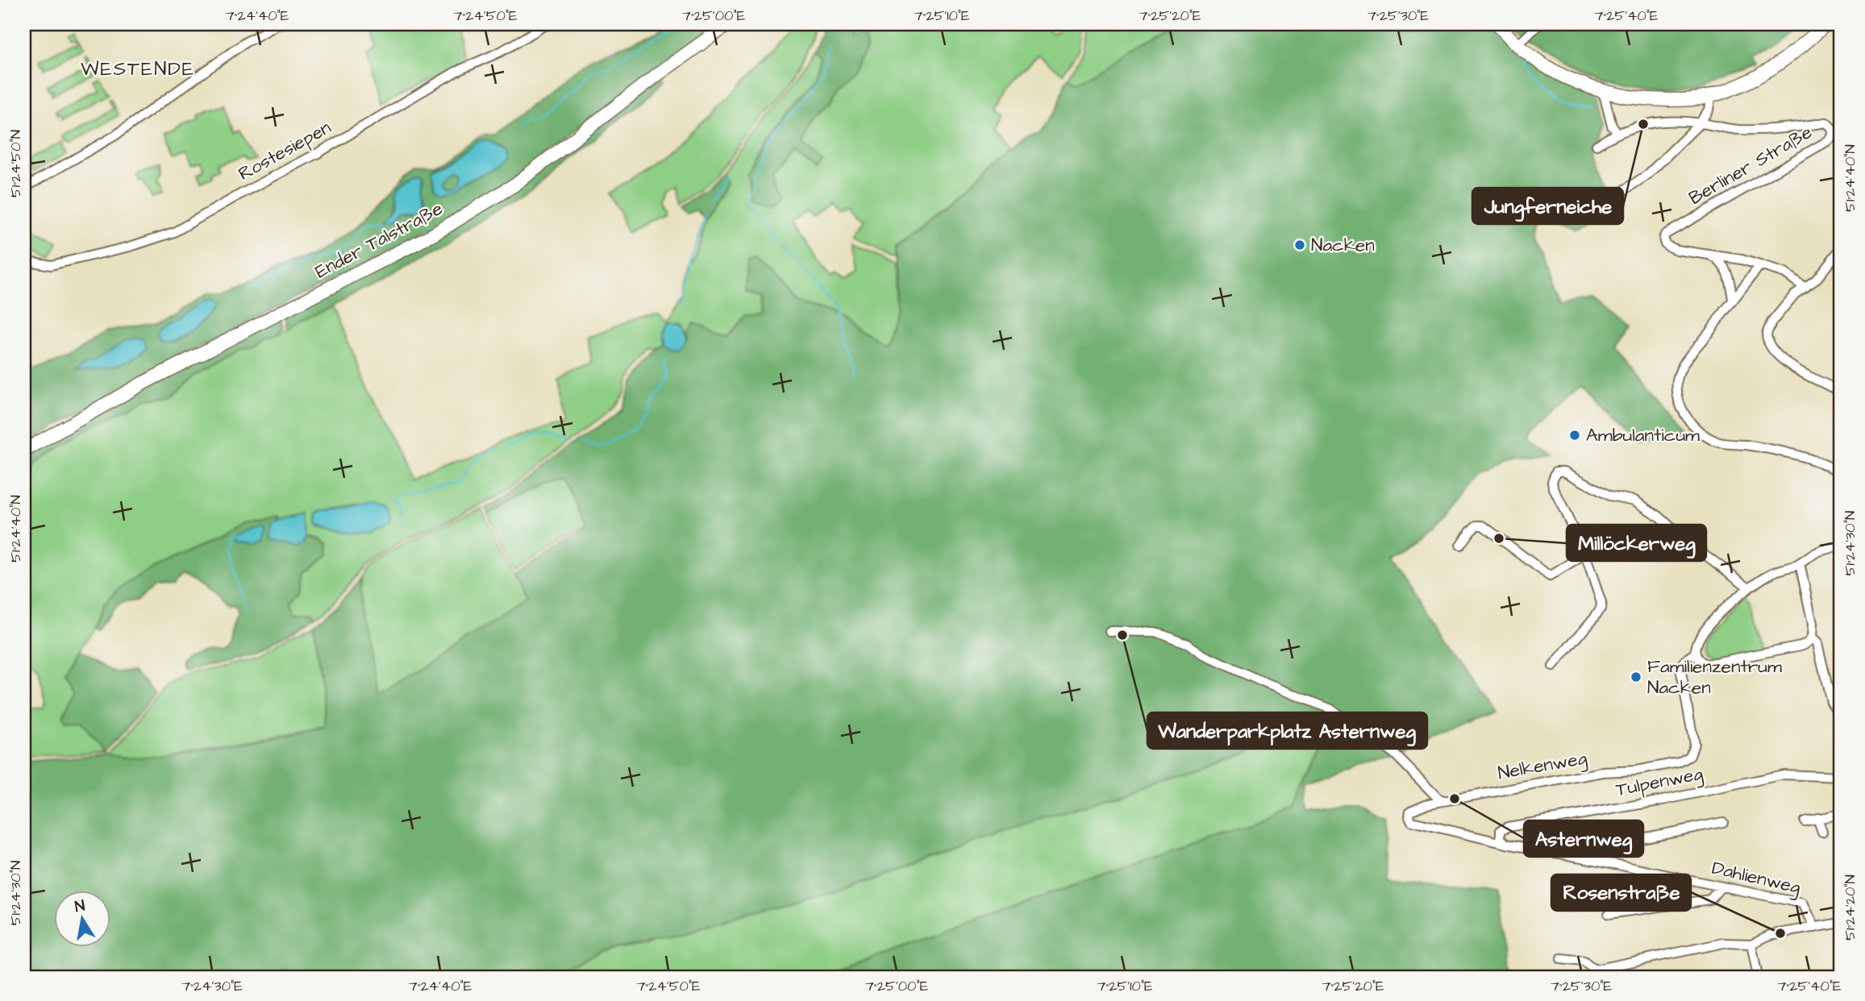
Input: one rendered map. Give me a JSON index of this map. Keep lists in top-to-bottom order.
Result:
{
  "streets": {
    "main road": ["Ender Talstraße"],
    "street": [
      "Rostesiepen",
      "Berliner Straße",
      "Nelkenweg",
      "Tulpenweg",
      "Dahlienweg"
    ]
  },
  "crossings": [
    ["Nelkenweg", "Dahlienweg"],
    ["Tulpenweg", "Dahlienweg"]
  ],
  "districts": ["WESTENDE"],
  "places": [
    "Jungferneiche",
    "Nacken",
    "Ambulanticum",
    "Millöckerweg",
    "Wanderparkplatz Asternweg",
    "Familienzentrum Nacken",
    "Asternweg",
    "Rosenstraße"
  ],
  "north": "top",
  "coordinates": [
    "7°24'40\"E",
    "7°24'50\"E",
    "7°25'00\"E",
    "7°25'10\"E",
    "7°25'20\"E",
    "7°25'30\"E",
    "7°25'40\"E",
    "51°24'50\"N",
    "51°24'40\"N",
    "51°24'30\"N",
    "51°24'20\"N",
    "7°24'30\"E"
  ]
}
